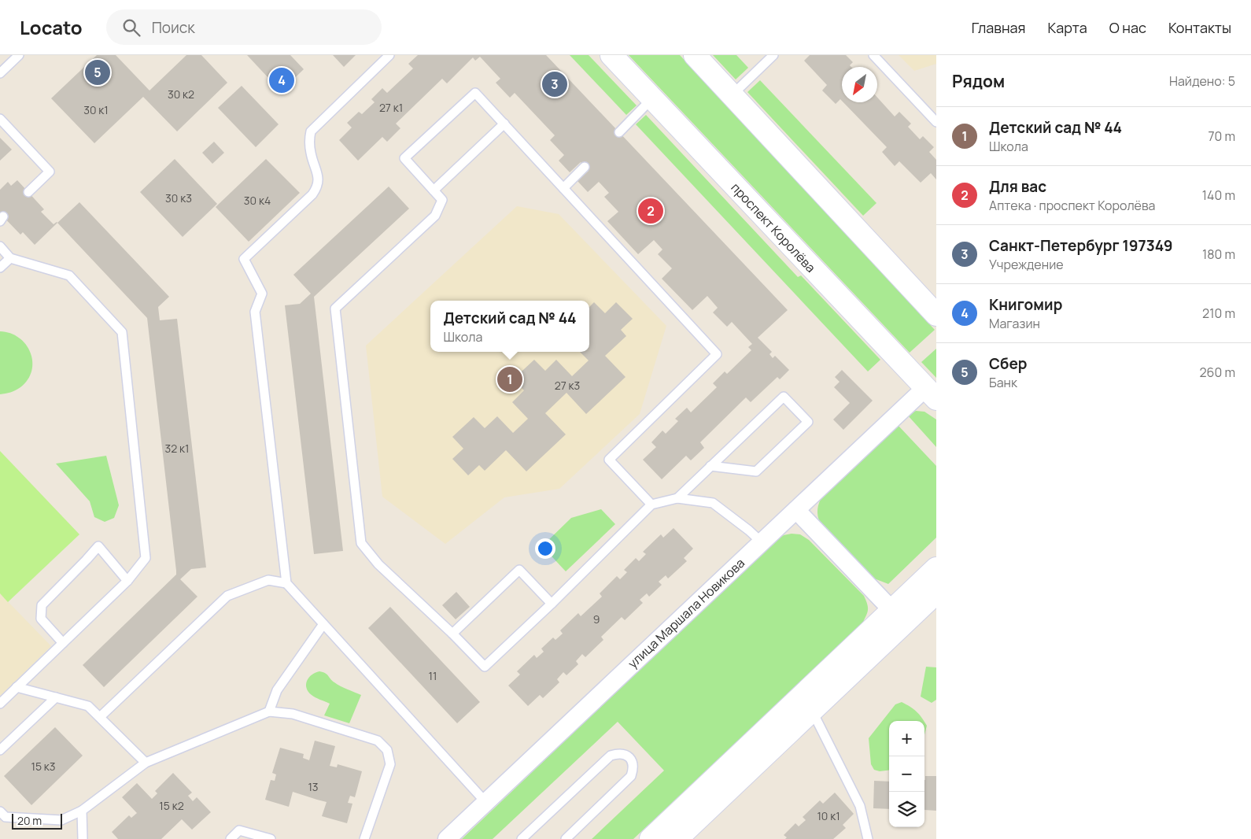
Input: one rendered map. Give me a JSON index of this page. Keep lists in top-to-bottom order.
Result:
{
  "streets": {
    "street": ["проспект Королёва", "улица Маршала Новикова"]
  },
  "crossings": [
    ["проспект Королёва", "улица Маршала Новикова"]
  ],
  "house_numbers": [
    "30 к2",
    "27 к1",
    "30 к1",
    "30 к3",
    "30 к4",
    "27 к3",
    "32 к1",
    "9",
    "11",
    "15 к3",
    "13",
    "15 к2",
    "10 к1"
  ],
  "scale_bar": "20 m",
  "north": "bottom left",
  "page": {
    "header": "Locato",
    "search": "Поиск",
    "nav": [
      "Главная",
      "Карта",
      "О нас",
      "Контакты"
    ],
    "heading": ["Рядом", "Найдено: 5"],
    "pins": [
      "5",
      "4",
      "3",
      "2",
      "1"
    ],
    "list": [
      {
        "mark": "1",
        "name": "Детский сад № 44",
        "note": "Школа",
        "value": "70 m"
      },
      {
        "mark": "2",
        "name": "Для вас",
        "note": "Аптека · проспект Королёва",
        "value": "140 m"
      },
      {
        "mark": "3",
        "name": "Санкт-Петербург 197349",
        "note": "Учреждение",
        "value": "180 m"
      },
      {
        "mark": "4",
        "name": "Книгомир",
        "note": "Магазин",
        "value": "210 m"
      },
      {
        "mark": "5",
        "name": "Сбер",
        "note": "Банк",
        "value": "260 m"
      }
    ],
    "popup": ["Детский сад № 44", "Школа"],
    "map_buttons": ["+", "−"],
    "scale": "20 m"
  }
}
